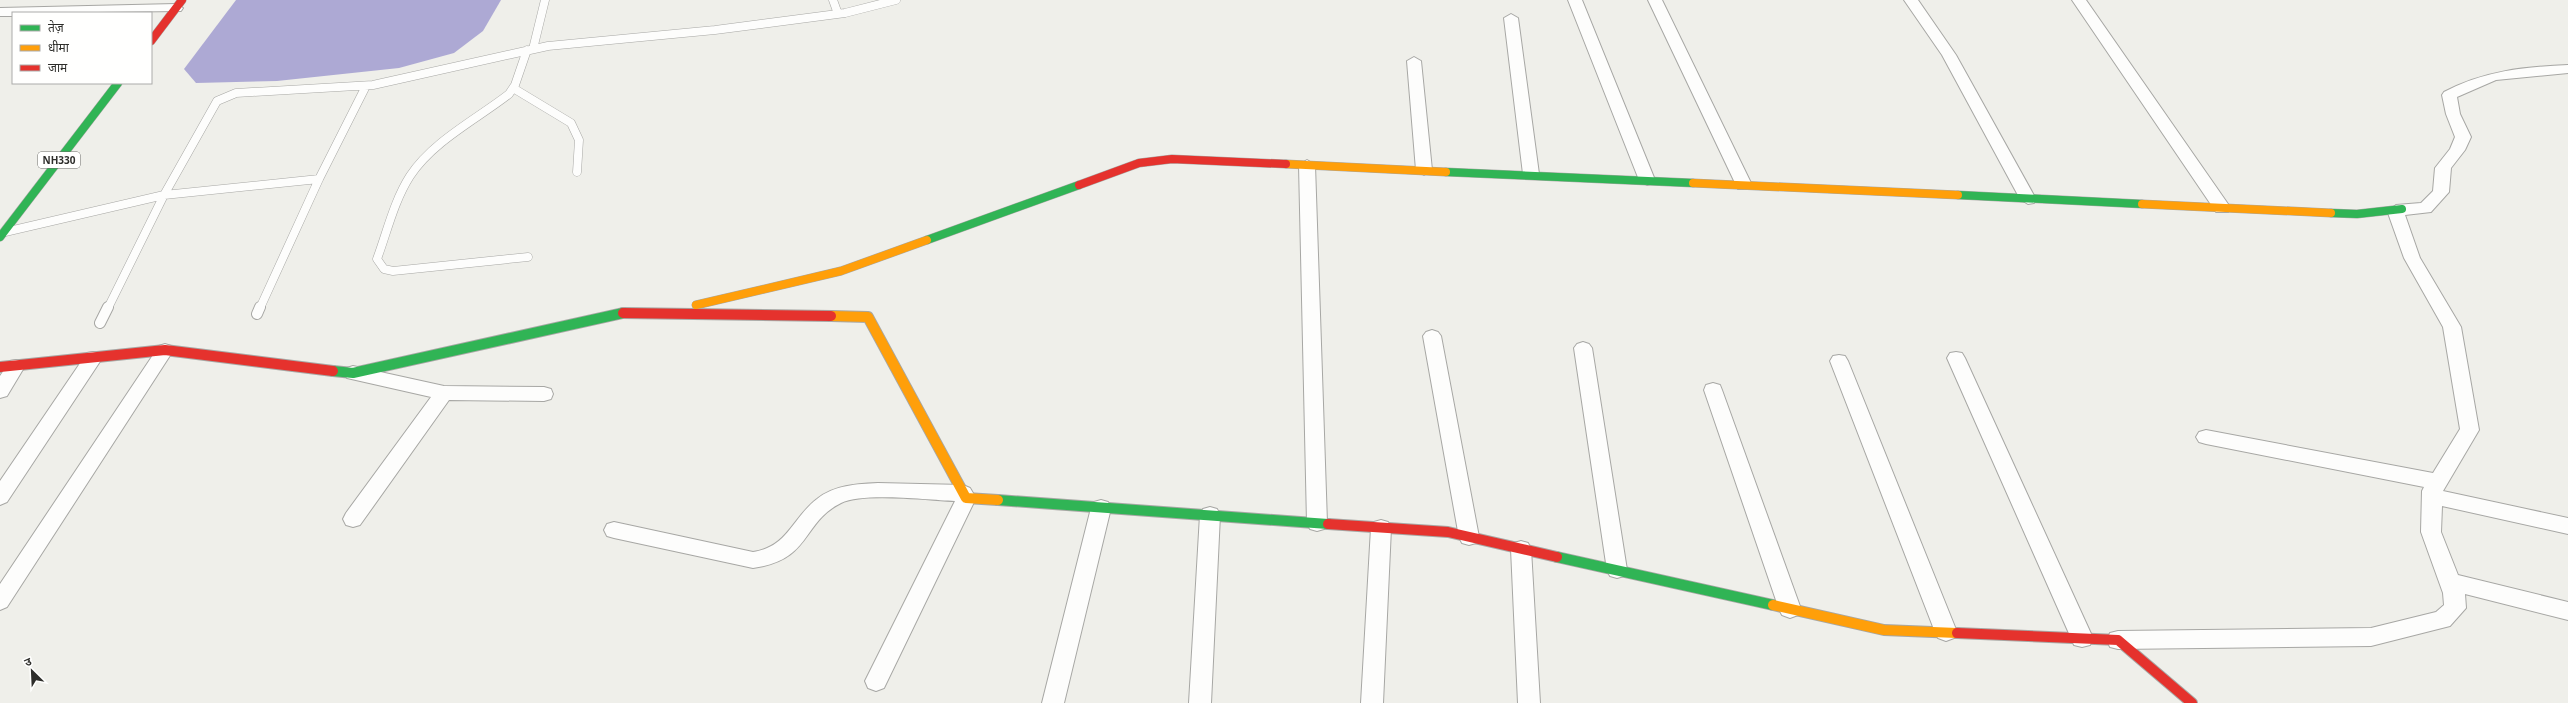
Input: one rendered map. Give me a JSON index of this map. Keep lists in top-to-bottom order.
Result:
{
  "streets": {
    "main road": ["NH330"]
  },
  "legend": ["तेज़", "धीमा", "जाम"],
  "north": "top left"
}
